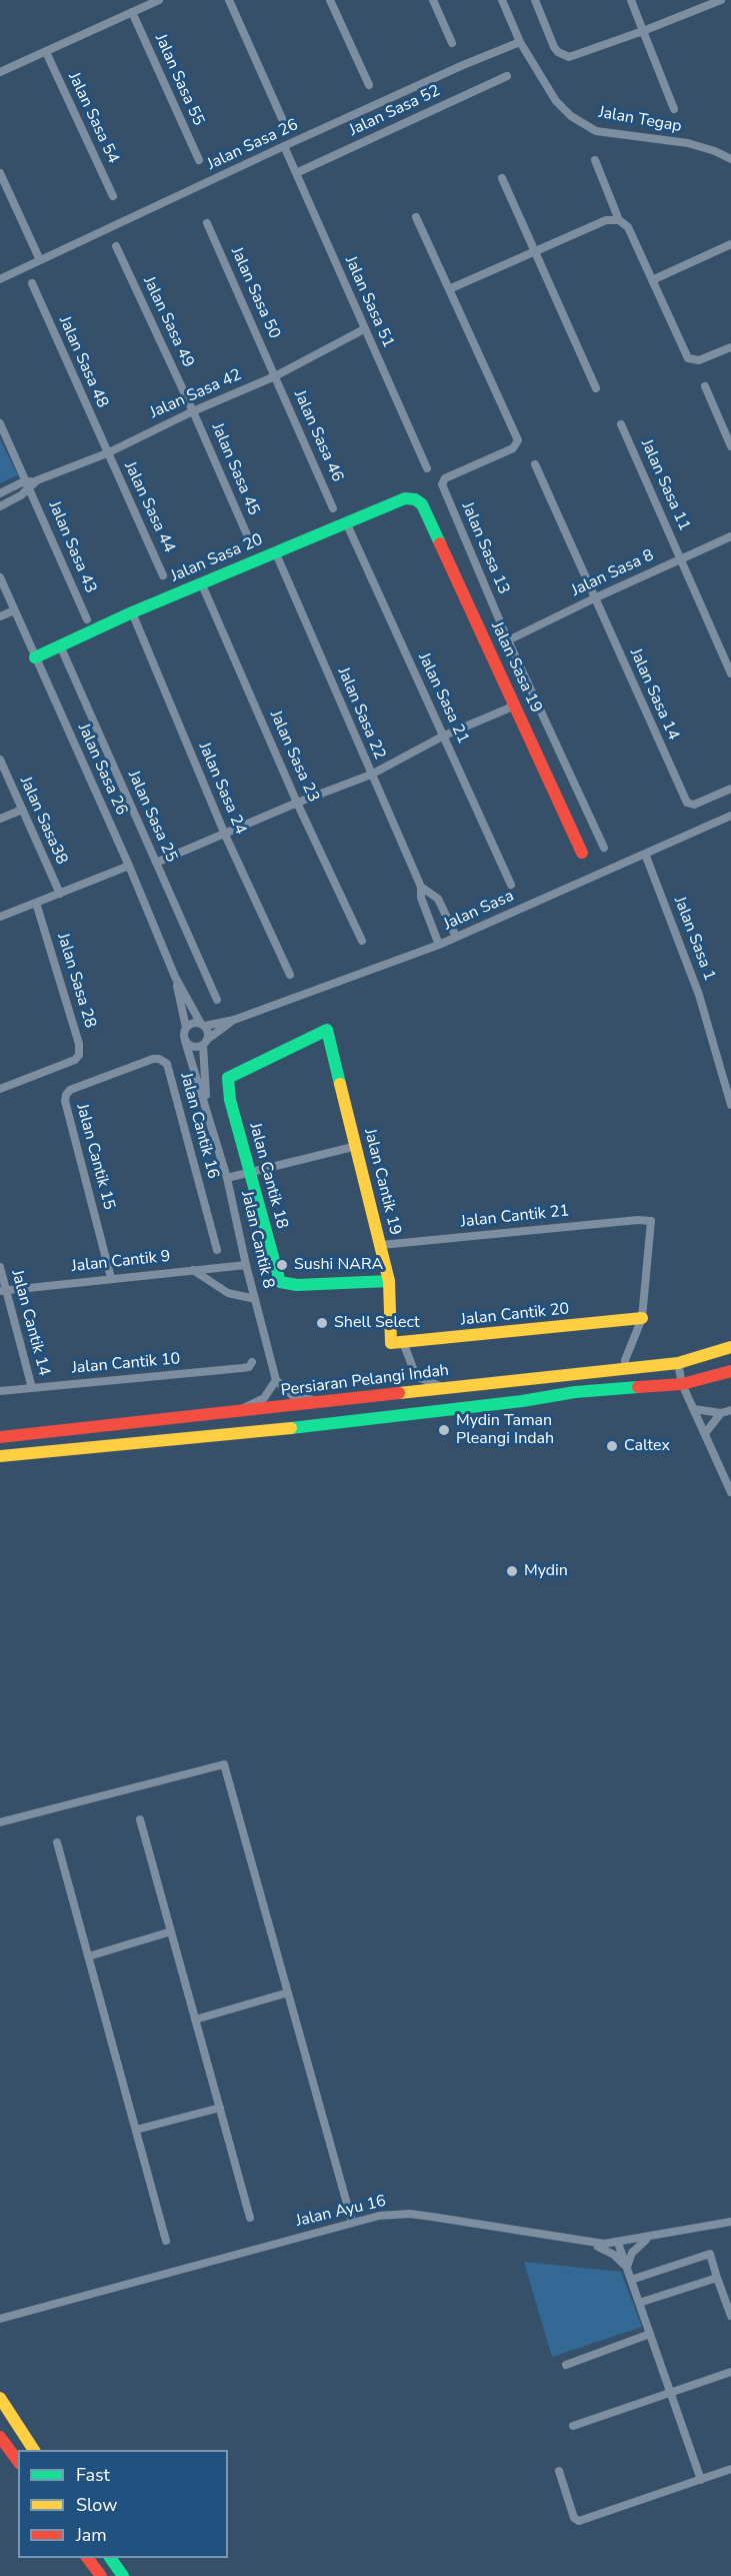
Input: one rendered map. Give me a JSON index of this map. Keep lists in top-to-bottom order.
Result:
{
  "streets": {
    "street": [
      "Jalan Sasa 55",
      "Jalan Sasa 52",
      "Jalan Sasa 54",
      "Jalan Tegap",
      "Jalan Sasa 26",
      "Jalan Sasa 50",
      "Jalan Sasa 51",
      "Jalan Sasa 49",
      "Jalan Sasa 48",
      "Jalan Sasa 42",
      "Jalan Sasa 46",
      "Jalan Sasa 45",
      "Jalan Sasa 11",
      "Jalan Sasa 44",
      "Jalan Sasa 43",
      "Jalan Sasa 13",
      "Jalan Sasa 20",
      "Jalan Sasa 8",
      "Jalan Sasa 19",
      "Jalan Sasa 14",
      "Jalan Sasa 21",
      "Jalan Sasa 22",
      "Jalan Sasa 23",
      "Jalan Sasa 24",
      "Jalan Sasa 25",
      "Jalan Sasa38",
      "Jalan Sasa",
      "Jalan Sasa 1",
      "Jalan Sasa 28",
      "Jalan Cantik 16",
      "Jalan Cantik 15",
      "Jalan Cantik 18",
      "Jalan Cantik 19",
      "Jalan Cantik 21",
      "Jalan Cantik 8",
      "Jalan Cantik 9",
      "Jalan Cantik 20",
      "Jalan Cantik 14",
      "Jalan Cantik 10",
      "Persiaran Pelangi Indah",
      "Jalan Ayu 16"
    ]
  },
  "crossings": [
    ["Jalan Sasa 52", "Jalan Sasa 51"],
    ["Jalan Tegap", "Jalan Sasa 26"],
    ["Jalan Sasa 26", "Jalan Sasa 51"],
    ["Jalan Sasa 26", "Jalan Sasa 20"],
    ["Jalan Sasa 26", "Jalan Sasa"],
    ["Jalan Sasa 50", "Jalan Sasa 42"],
    ["Jalan Sasa 50", "Jalan Sasa 46"],
    ["Jalan Sasa 51", "Jalan Sasa 42"],
    ["Jalan Sasa 49", "Jalan Sasa 42"],
    ["Jalan Sasa 49", "Jalan Sasa 45"],
    ["Jalan Sasa 48", "Jalan Sasa 42"],
    ["Jalan Sasa 48", "Jalan Sasa 44"],
    ["Jalan Sasa 42", "Jalan Sasa 46"],
    ["Jalan Sasa 42", "Jalan Sasa 45"],
    ["Jalan Sasa 42", "Jalan Sasa 44"],
    ["Jalan Sasa 42", "Jalan Sasa 43"],
    ["Jalan Sasa 11", "Jalan Sasa 8"],
    ["Jalan Sasa 13", "Jalan Sasa 8"],
    ["Jalan Sasa 20", "Jalan Sasa 19"],
    ["Jalan Sasa 20", "Jalan Sasa 21"],
    ["Jalan Sasa 20", "Jalan Sasa 22"],
    ["Jalan Sasa 20", "Jalan Sasa 23"],
    ["Jalan Sasa 20", "Jalan Sasa 24"],
    ["Jalan Sasa 20", "Jalan Sasa 25"],
    ["Jalan Sasa 8", "Jalan Sasa 14"],
    ["Jalan Sasa 22", "Jalan Sasa"],
    ["Jalan Sasa", "Jalan Sasa 1"],
    ["Jalan Cantik 16", "Jalan Cantik 15"],
    ["Jalan Cantik 15", "Jalan Cantik 9"],
    ["Jalan Cantik 18", "Jalan Cantik 19"],
    ["Jalan Cantik 19", "Jalan Cantik 21"],
    ["Jalan Cantik 19", "Jalan Cantik 20"],
    ["Jalan Cantik 21", "Jalan Cantik 20"],
    ["Jalan Cantik 8", "Jalan Cantik 9"],
    ["Jalan Cantik 9", "Jalan Cantik 14"],
    ["Jalan Cantik 14", "Jalan Cantik 10"]
  ],
  "places": [
    "Sushi NARA",
    "Shell Select",
    "Mydin Taman Pleangi Indah",
    "Caltex",
    "Mydin"
  ],
  "legend": ["Fast", "Slow", "Jam"]
}
